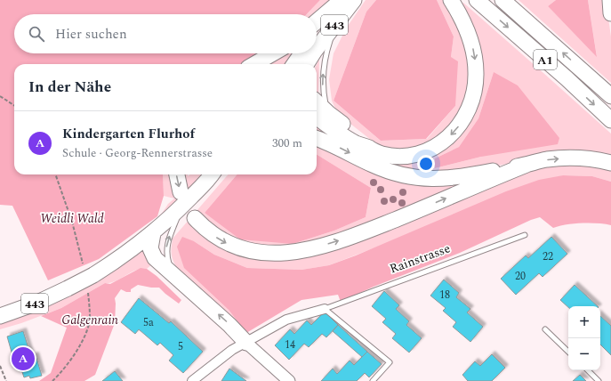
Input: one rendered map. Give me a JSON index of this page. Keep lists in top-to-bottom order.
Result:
{
  "streets": {
    "highway": ["443", "A1"],
    "street": ["Rainstrasse"]
  },
  "parks": ["Weidli Wald", "Galgenrain"],
  "house_numbers": [
    "22",
    "20",
    "18",
    "5a",
    "14",
    "5"
  ],
  "page": {
    "search": "Hier suchen",
    "heading": "In der Nähe",
    "list": [
      {
        "mark": "A",
        "name": "Kindergarten Flurhof",
        "note": "Schule · Georg-Rennerstrasse",
        "value": "300 m"
      }
    ],
    "map_buttons": ["+", "−"],
    "pins": "A"
  }
}
